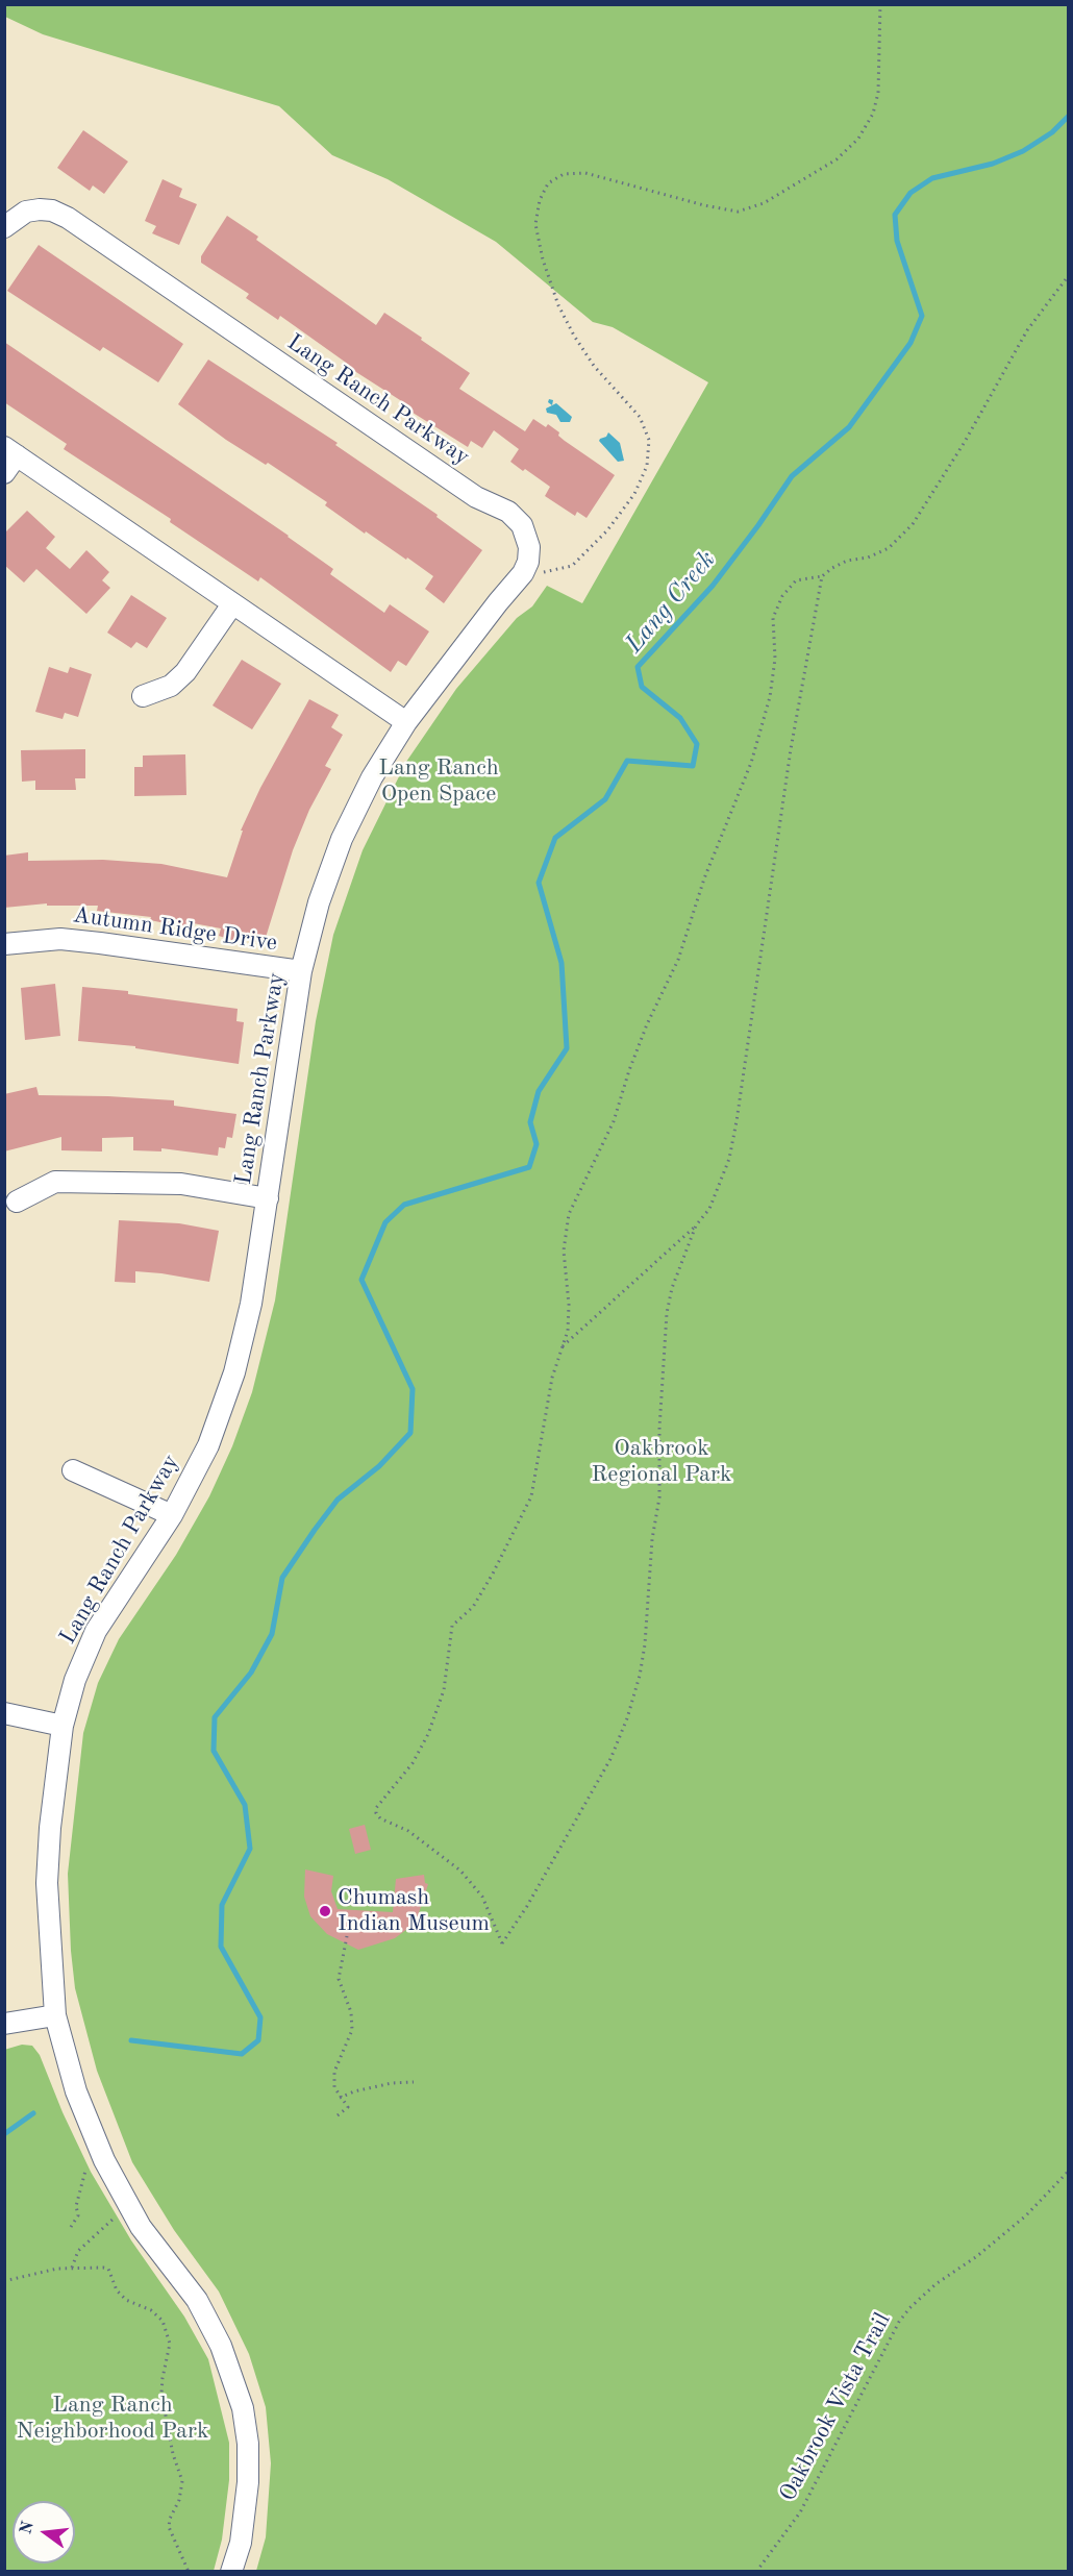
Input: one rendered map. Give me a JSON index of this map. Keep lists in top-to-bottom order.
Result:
{
  "streets": {
    "street": ["Lang Ranch Parkway", "Autumn Ridge Drive"],
    "path": ["Oakbrook Vista Trail"]
  },
  "crossings": [
    ["Lang Ranch Parkway", "Autumn Ridge Drive"]
  ],
  "water": ["Lang Creek"],
  "parks": ["Lang Ranch Open Space", "Oakbrook Regional Park", "Lang Ranch Neighborhood Park"],
  "places": ["Chumash Indian Museum"],
  "north": "left"
}
